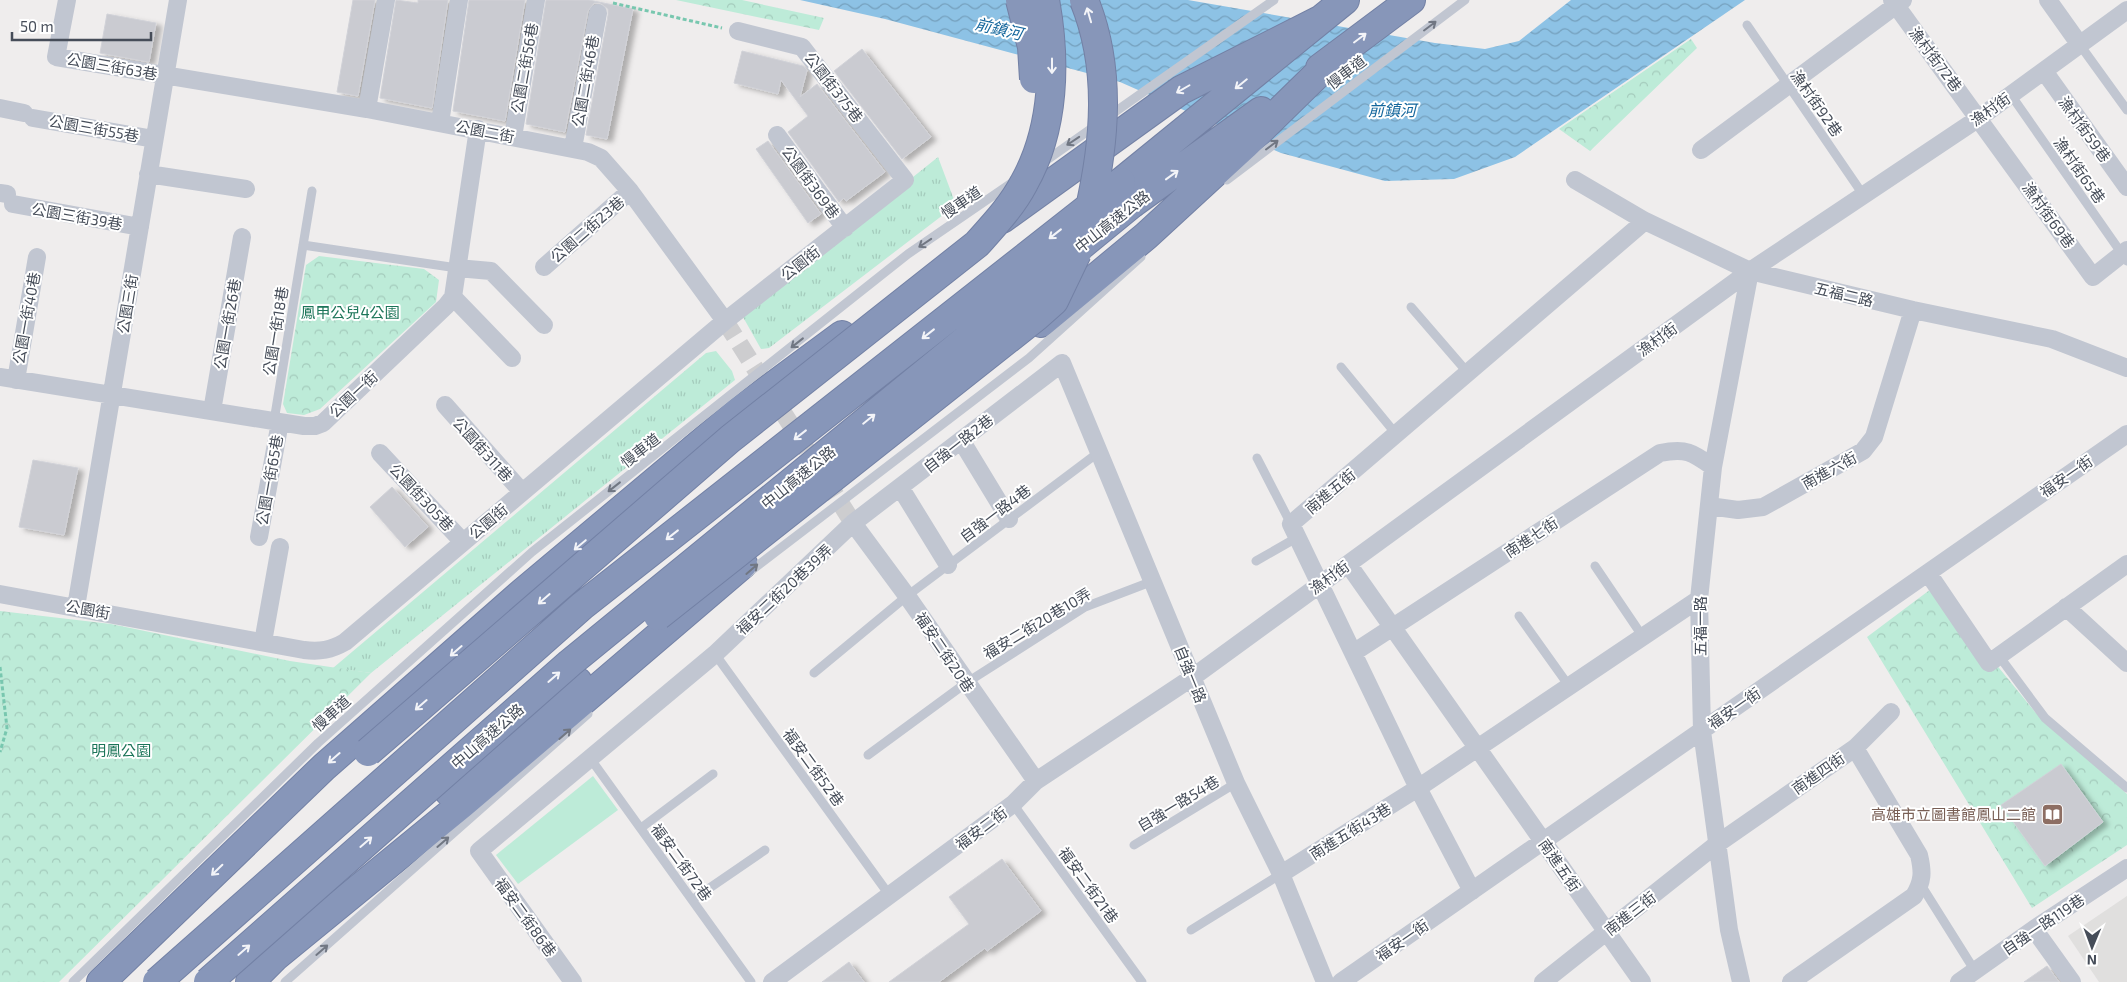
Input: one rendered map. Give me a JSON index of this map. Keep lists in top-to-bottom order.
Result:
{
  "streets": {
    "highway": ["中山高速公路"],
    "street": [
      "漁村街72巷",
      "公園三街63巷",
      "公園二街56巷",
      "公園二街46巷",
      "公園街375巷",
      "漁村街",
      "公園三街55巷",
      "漁村街59巷",
      "公園二街",
      "公園街369巷",
      "漁村街69巷",
      "公園三街39巷",
      "公園二街23巷",
      "公園街",
      "五福二路",
      "公園三街",
      "公園一街40巷",
      "公園一街26巷",
      "公園一街",
      "自強一路2巷",
      "公園街311巷",
      "南進六街",
      "福安一街",
      "公園一街65巷",
      "南進五街",
      "公園街305巷",
      "南進七街",
      "福安二街20巷39弄",
      "五福一路",
      "福安二街20巷",
      "自強一路",
      "南進四街",
      "福安二街",
      "南進五街43巷",
      "南進三街",
      "福安二街86巷",
      "自強一路119巷"
    ],
    "lane": [
      "慢車道",
      "漁村街92巷",
      "漁村街65巷",
      "公園一街18巷",
      "自強一路4巷",
      "福安二街20巷10弄",
      "福安二街52巷",
      "自強一路54巷",
      "福安二街72巷",
      "福安二街21巷"
    ]
  },
  "crossings": [
    ["漁村街72巷", "漁村街"],
    ["漁村街72巷", "漁村街69巷"],
    ["公園三街63巷", "公園二街"],
    ["公園三街63巷", "公園三街"],
    ["公園二街56巷", "公園二街"],
    ["公園二街46巷", "公園二街"],
    ["公園街375巷", "公園街"],
    ["漁村街92巷", "漁村街"],
    ["漁村街", "漁村街59巷"],
    ["漁村街", "漁村街65巷"],
    ["漁村街", "漁村街69巷"],
    ["漁村街", "五福二路"],
    ["漁村街", "南進五街"],
    ["漁村街", "五福一路"],
    ["漁村街", "自強一路"],
    ["漁村街", "福安二街"],
    ["公園三街55巷", "公園三街"],
    ["公園二街", "公園二街23巷"],
    ["公園二街", "公園街"],
    ["公園二街", "公園三街"],
    ["漁村街65巷", "漁村街69巷"],
    ["公園街369巷", "公園街"],
    ["公園三街39巷", "公園三街"],
    ["公園街", "公園三街"],
    ["公園街", "公園街311巷"],
    ["公園街", "公園街305巷"],
    ["五福二路", "南進六街"],
    ["五福二路", "南進五街"],
    ["五福二路", "五福一路"],
    ["公園三街", "公園一街"],
    ["公園一街40巷", "公園一街"],
    ["公園一街26巷", "公園一街"],
    ["公園一街18巷", "公園一街"],
    ["公園一街18巷", "公園一街65巷"],
    ["公園一街", "公園一街65巷"],
    ["自強一路2巷", "福安二街20巷39弄"],
    ["自強一路2巷", "福安二街20巷"],
    ["自強一路2巷", "自強一路"],
    ["南進六街", "五福一路"],
    ["福安一街", "南進五街"],
    ["福安一街", "五福一路"],
    ["南進五街", "南進七街"],
    ["南進五街", "南進三街"],
    ["自強一路4巷", "福安二街20巷"],
    ["自強一路4巷", "自強一路"],
    ["南進七街", "五福一路"],
    ["福安二街20巷39弄", "福安二街20巷"],
    ["福安二街20巷39弄", "福安二街52巷"],
    ["福安二街20巷39弄", "福安二街72巷"],
    ["福安二街20巷39弄", "福安二街86巷"],
    ["福安二街20巷10弄", "福安二街20巷"],
    ["福安二街20巷10弄", "自強一路"],
    ["五福一路", "南進四街"],
    ["五福一路", "南進三街"],
    ["福安二街20巷", "福安二街"],
    ["自強一路", "自強一路54巷"],
    ["自強一路", "福安二街"],
    ["自強一路", "南進五街43巷"],
    ["福安二街52巷", "福安二街"],
    ["南進四街", "南進三街"],
    ["福安二街", "福安二街21巷"]
  ],
  "water": ["前鎮河"],
  "parks": ["鳳甲公兒4公園", "明鳳公園"],
  "places": {
    "library": ["高雄市立圖書館鳳山二館"]
  },
  "scale_bar": "50 m",
  "north": "bottom"
}
